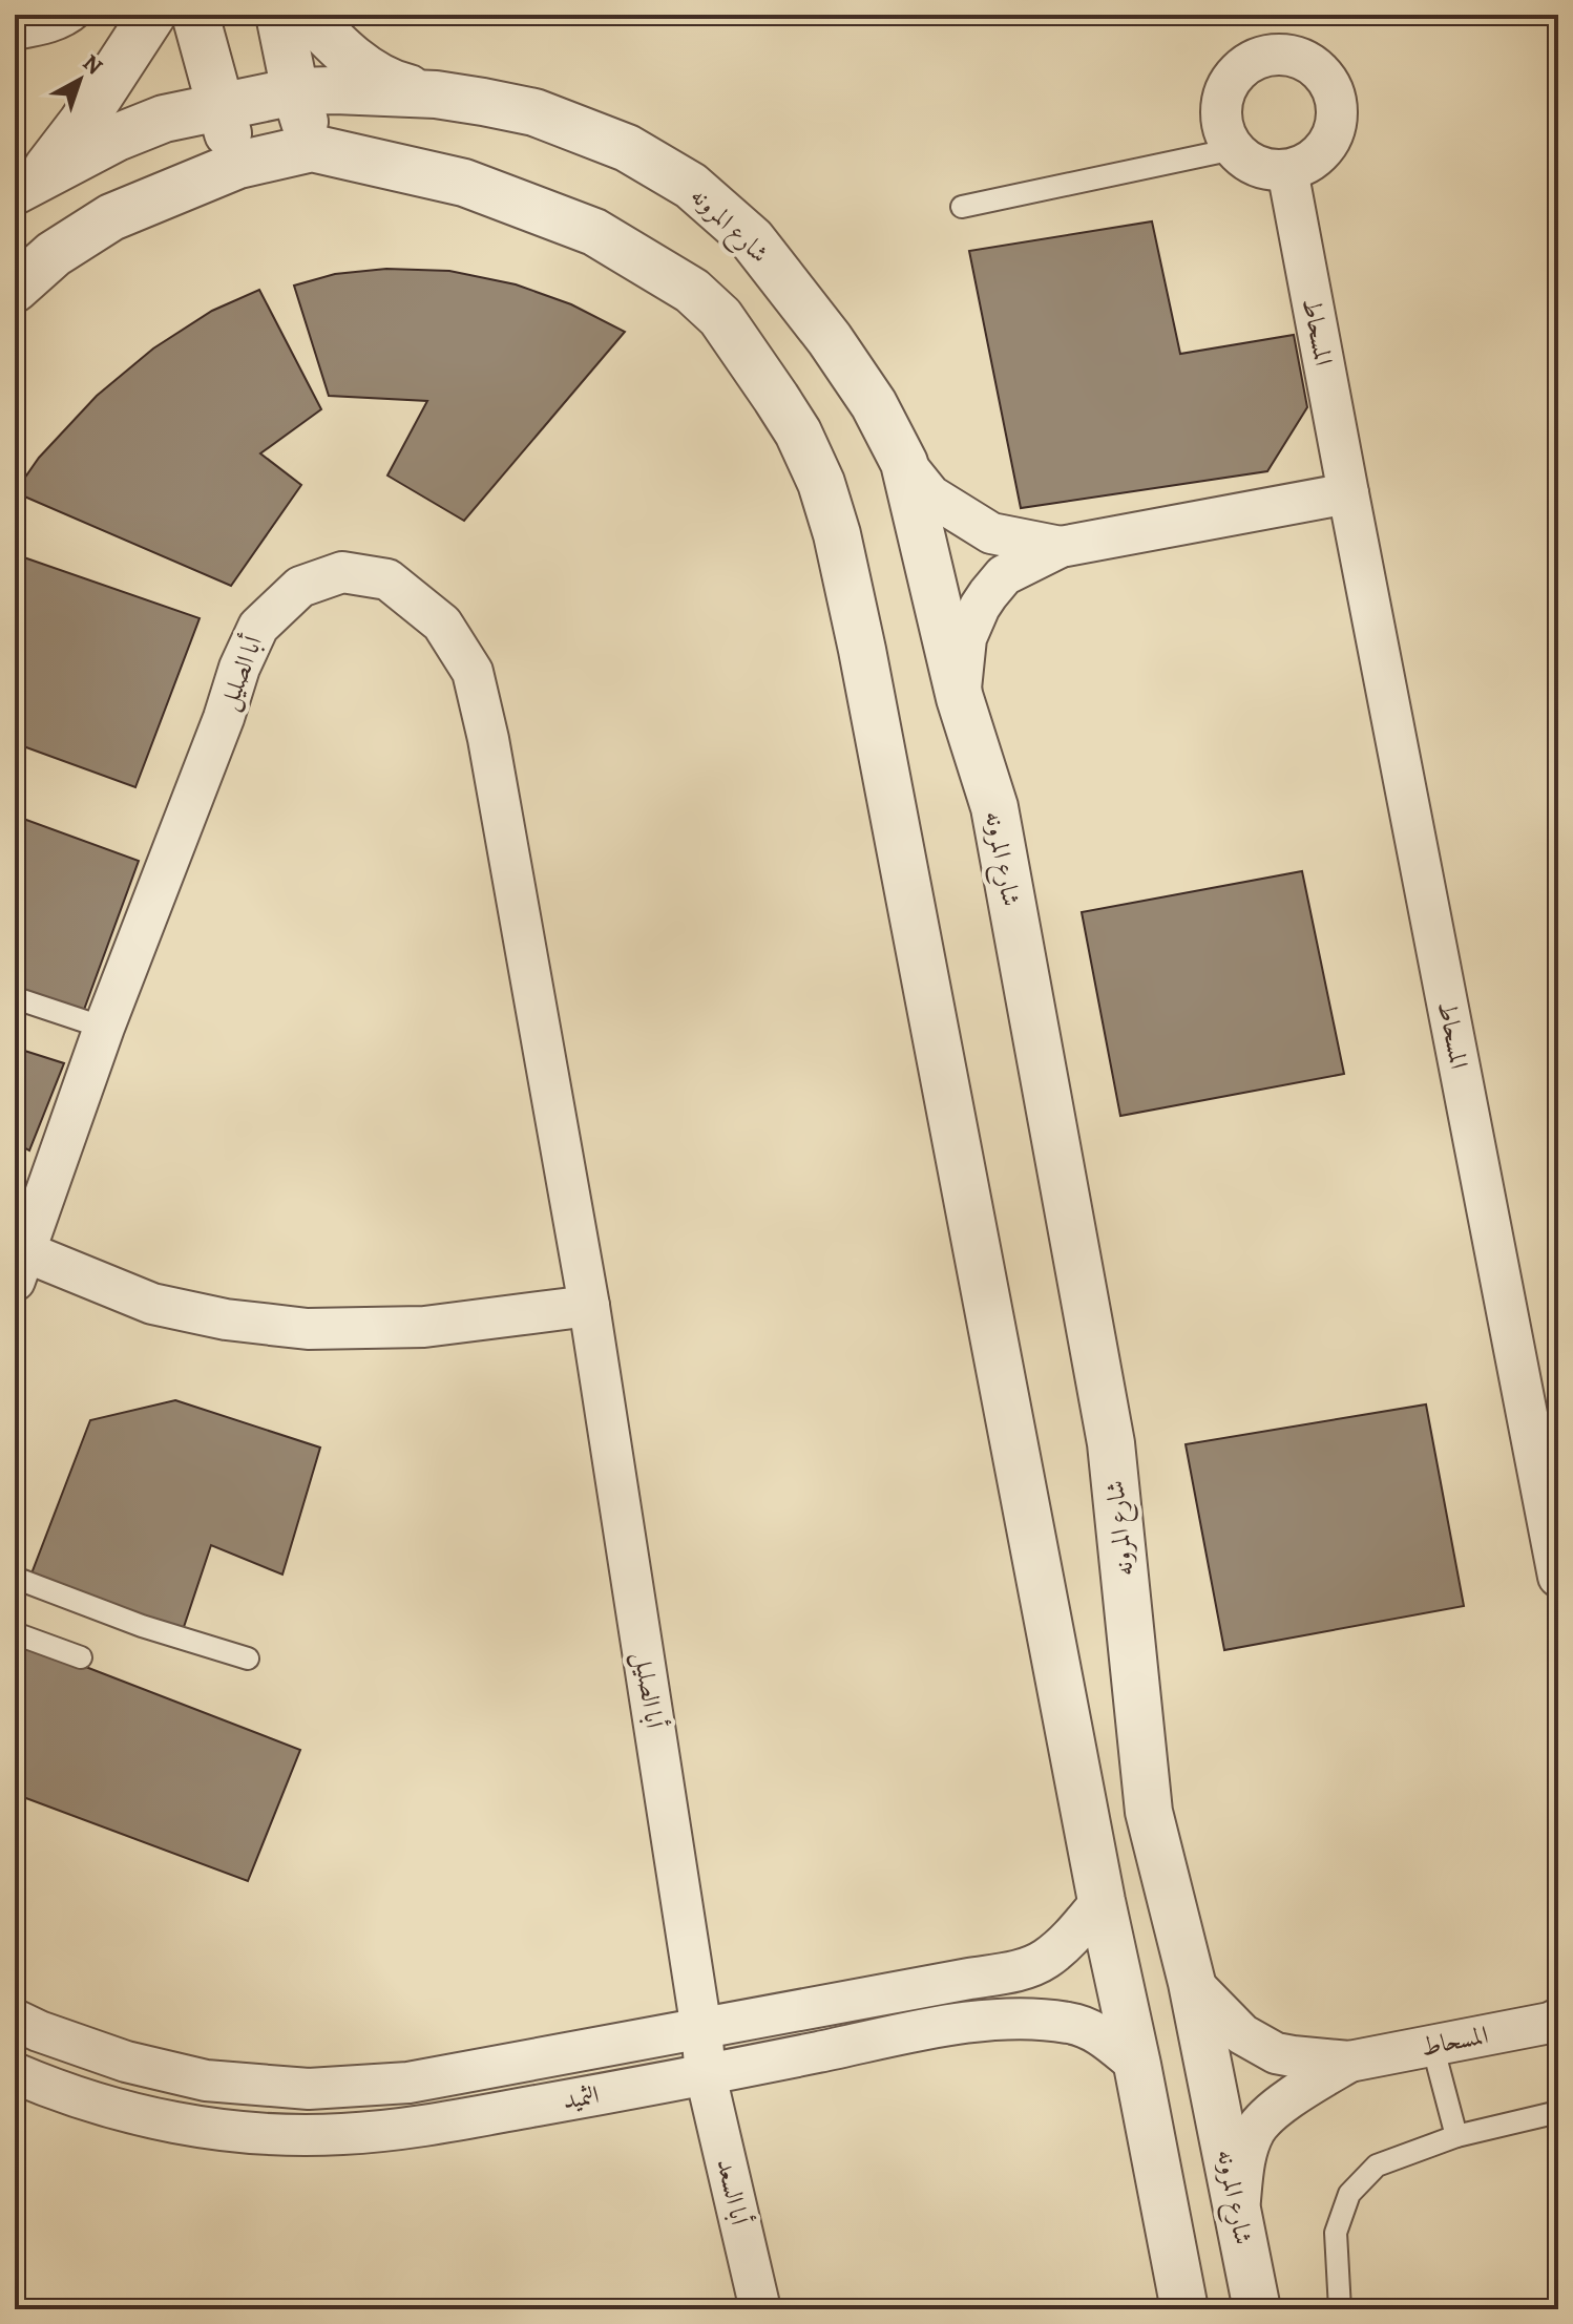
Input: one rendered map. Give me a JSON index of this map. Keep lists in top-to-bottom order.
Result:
{
  "streets": {
    "street": [
      "شارع المرونه",
      "المسحاط",
      "أبا الصليل",
      "الثميد",
      "أبا السعد"
    ]
  },
  "crossings": [
    ["شارع المرونه", "المسحاط"],
    ["أبا الصليل", "الثميد"],
    ["أبا الصليل", "أبا السعد"],
    ["الثميد", "أبا السعد"]
  ],
  "north": "top right"
}
